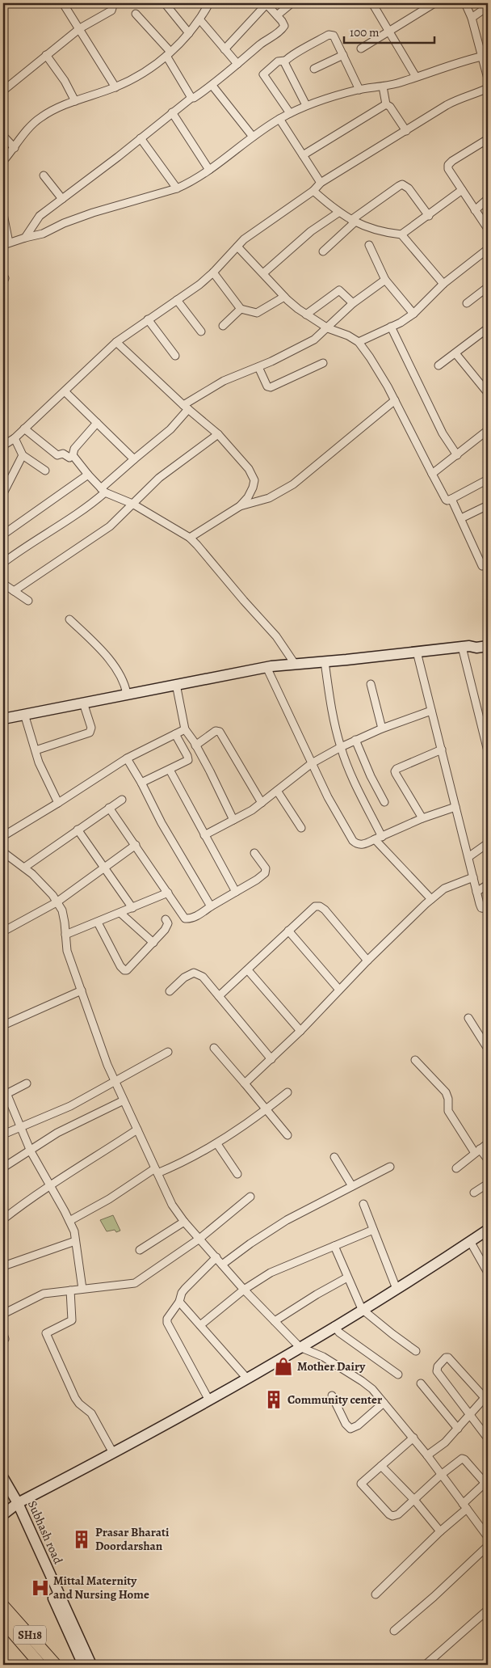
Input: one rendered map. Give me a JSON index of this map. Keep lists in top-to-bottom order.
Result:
{
  "streets": {
    "main road": ["SH18"],
    "street": ["Subhash road"]
  },
  "places": {
    "shop": ["Mother Dairy"],
    "building": ["Community center", "Prasar Bharati Doordarshan"],
    "hospital": ["Mittal Maternity and Nursing Home"]
  },
  "scale_bar": "100 m"
}
